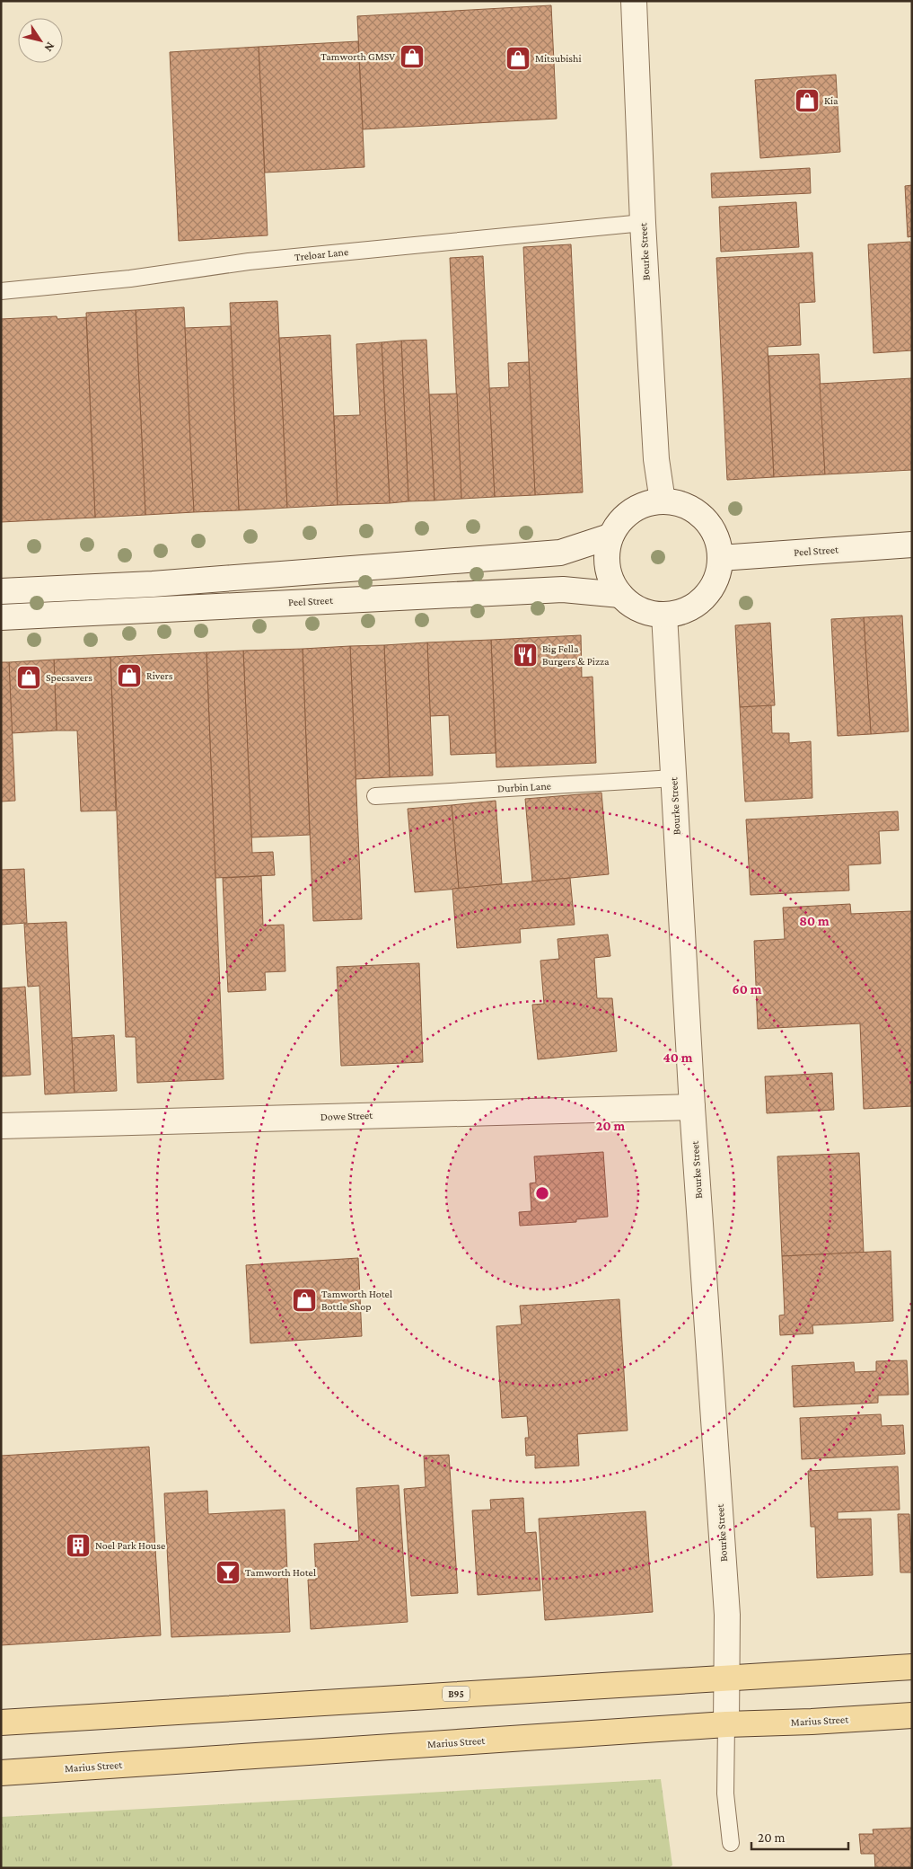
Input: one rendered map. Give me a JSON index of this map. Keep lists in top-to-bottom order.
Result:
{
  "streets": {
    "main road": ["B95", "Marius Street"],
    "street": ["Bourke Street", "Peel Street", "Dowe Street"],
    "lane": ["Treloar Lane", "Durbin Lane"]
  },
  "crossings": [
    ["Bourke Street", "Treloar Lane"],
    ["Bourke Street", "Peel Street"],
    ["Bourke Street", "Durbin Lane"],
    ["Bourke Street", "Dowe Street"],
    ["Bourke Street", "B95"],
    ["Bourke Street", "Marius Street"]
  ],
  "places": {
    "shop": [
      "Tamworth GMSV",
      "Mitsubishi",
      "Kia",
      "Rivers",
      "Specsavers",
      "Tamworth Hotel Bottle Shop"
    ],
    "restaurant": ["Big Fella Burgers & Pizza"],
    "building": ["Noel Park House"],
    "bar": ["Tamworth Hotel"]
  },
  "scale_bar": "20 m",
  "north": "bottom right",
  "rings": [
    "80 m",
    "60 m",
    "40 m",
    "20 m"
  ]
}
